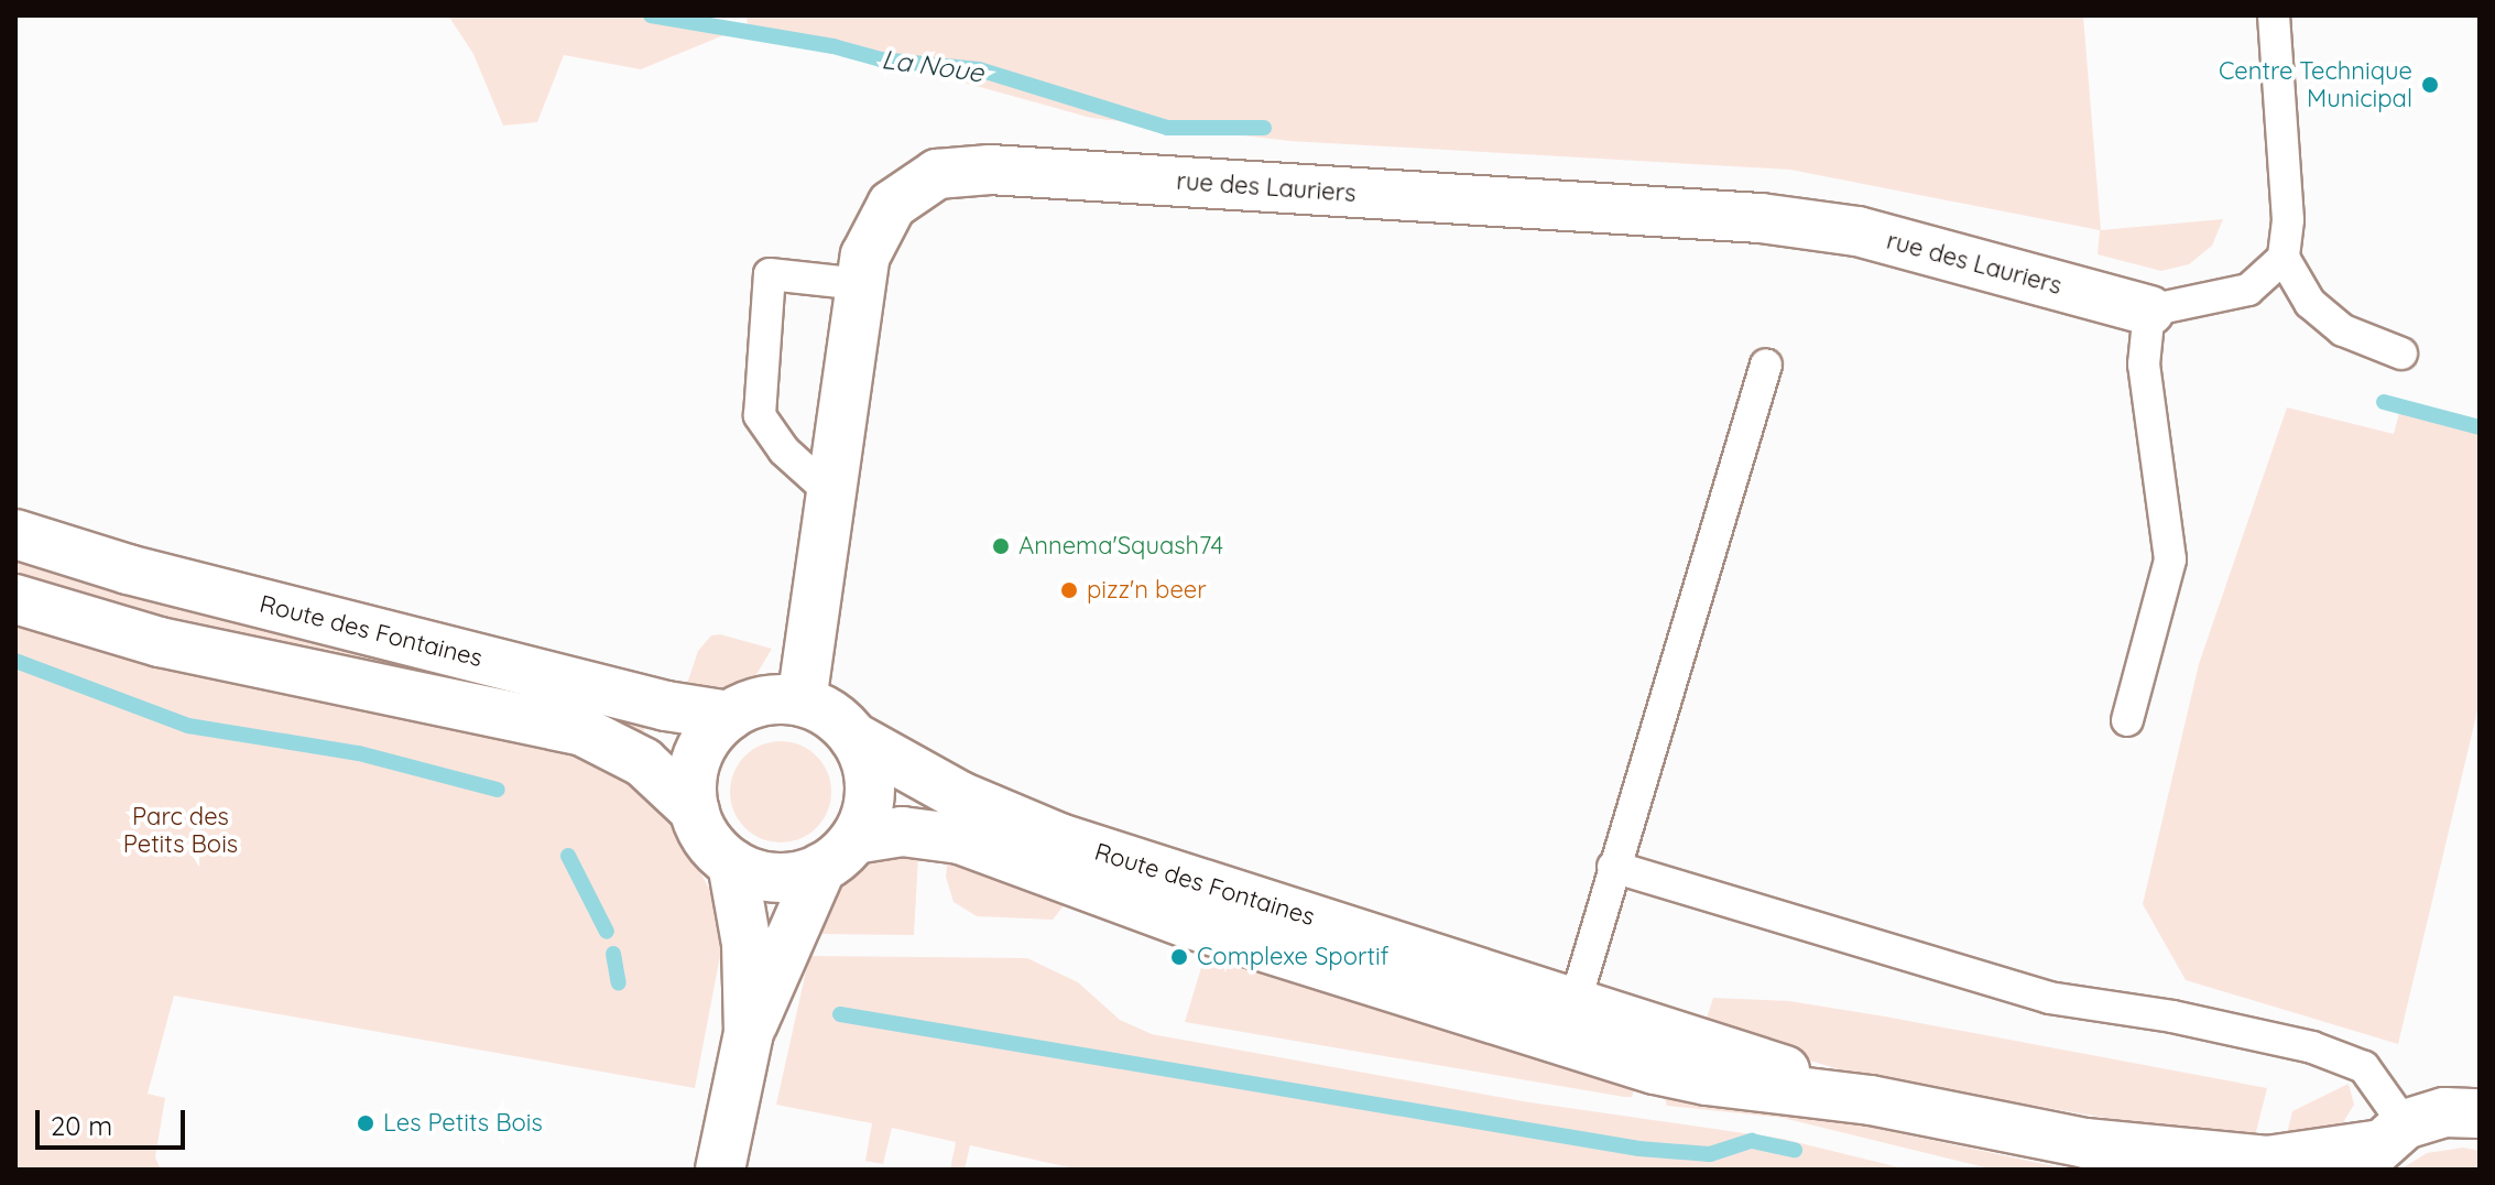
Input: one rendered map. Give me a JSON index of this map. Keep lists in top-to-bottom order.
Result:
{
  "streets": {
    "street": ["rue des Lauriers", "Route des Fontaines"]
  },
  "crossings": [
    ["rue des Lauriers", "Route des Fontaines"]
  ],
  "water": ["La Noue"],
  "parks": ["Parc des Petits Bois"],
  "places": [
    "Centre Technique Municipal",
    "Annema'Squash74",
    "pizz'n beer",
    "Complexe Sportif",
    "Les Petits Bois"
  ],
  "scale_bar": "20 m"
}
